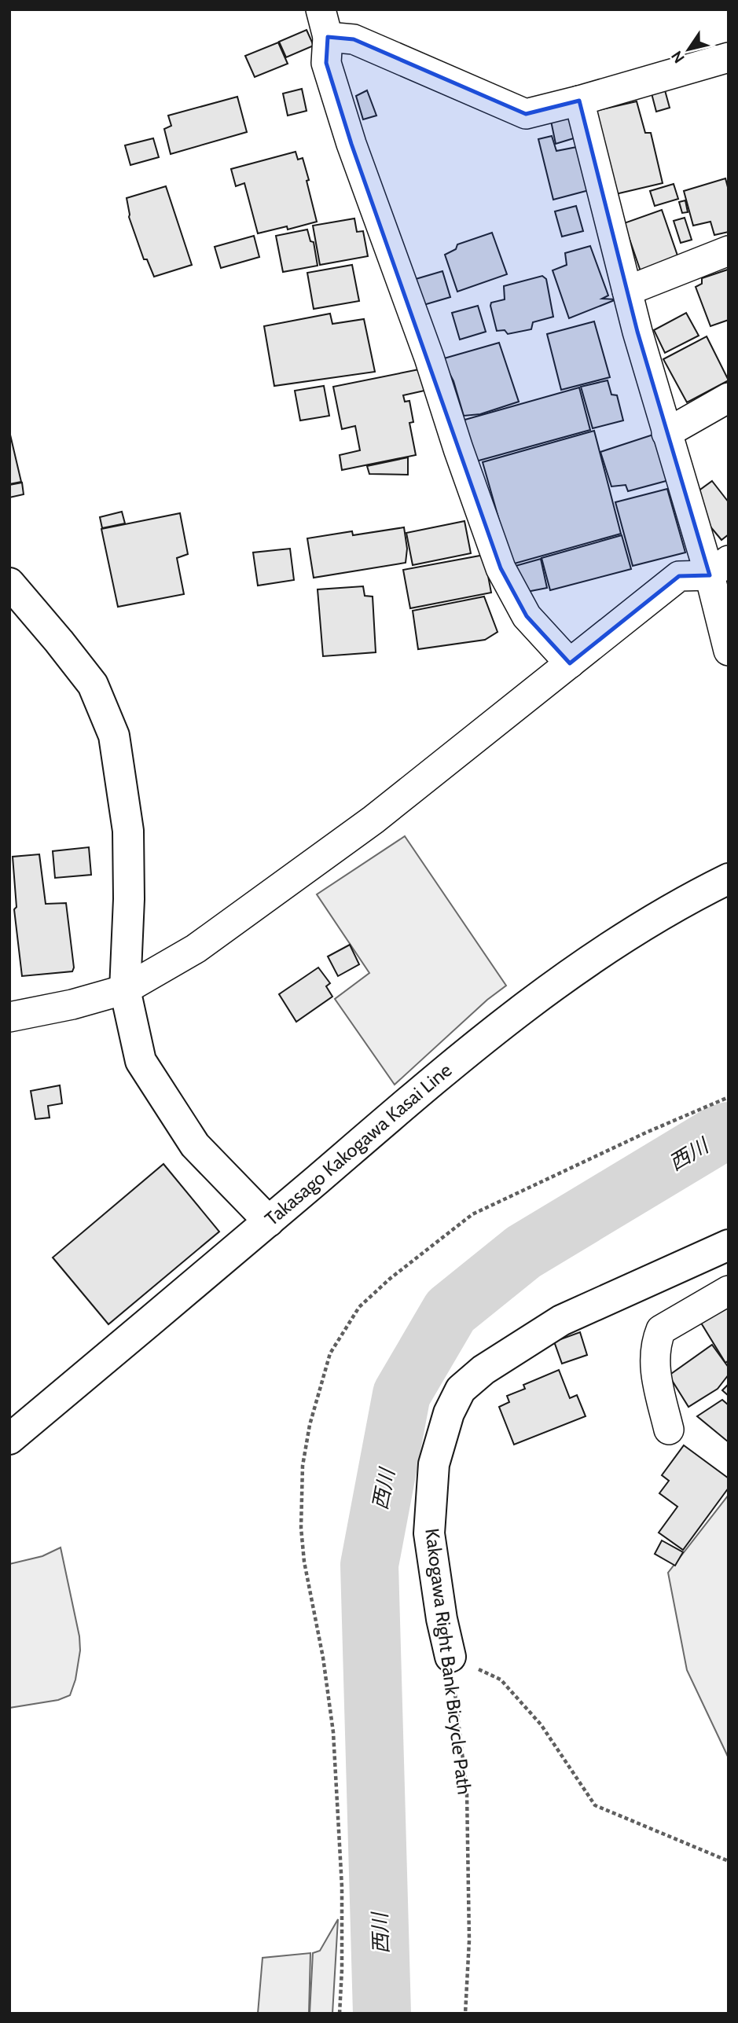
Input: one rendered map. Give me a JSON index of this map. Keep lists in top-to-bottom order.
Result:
{
  "streets": {
    "main road": ["Takasago Kakogawa Kasai Line", "Kakogawa Right Bank Bicycle Path"]
  },
  "water": ["西川"],
  "north": "bottom left"
}
